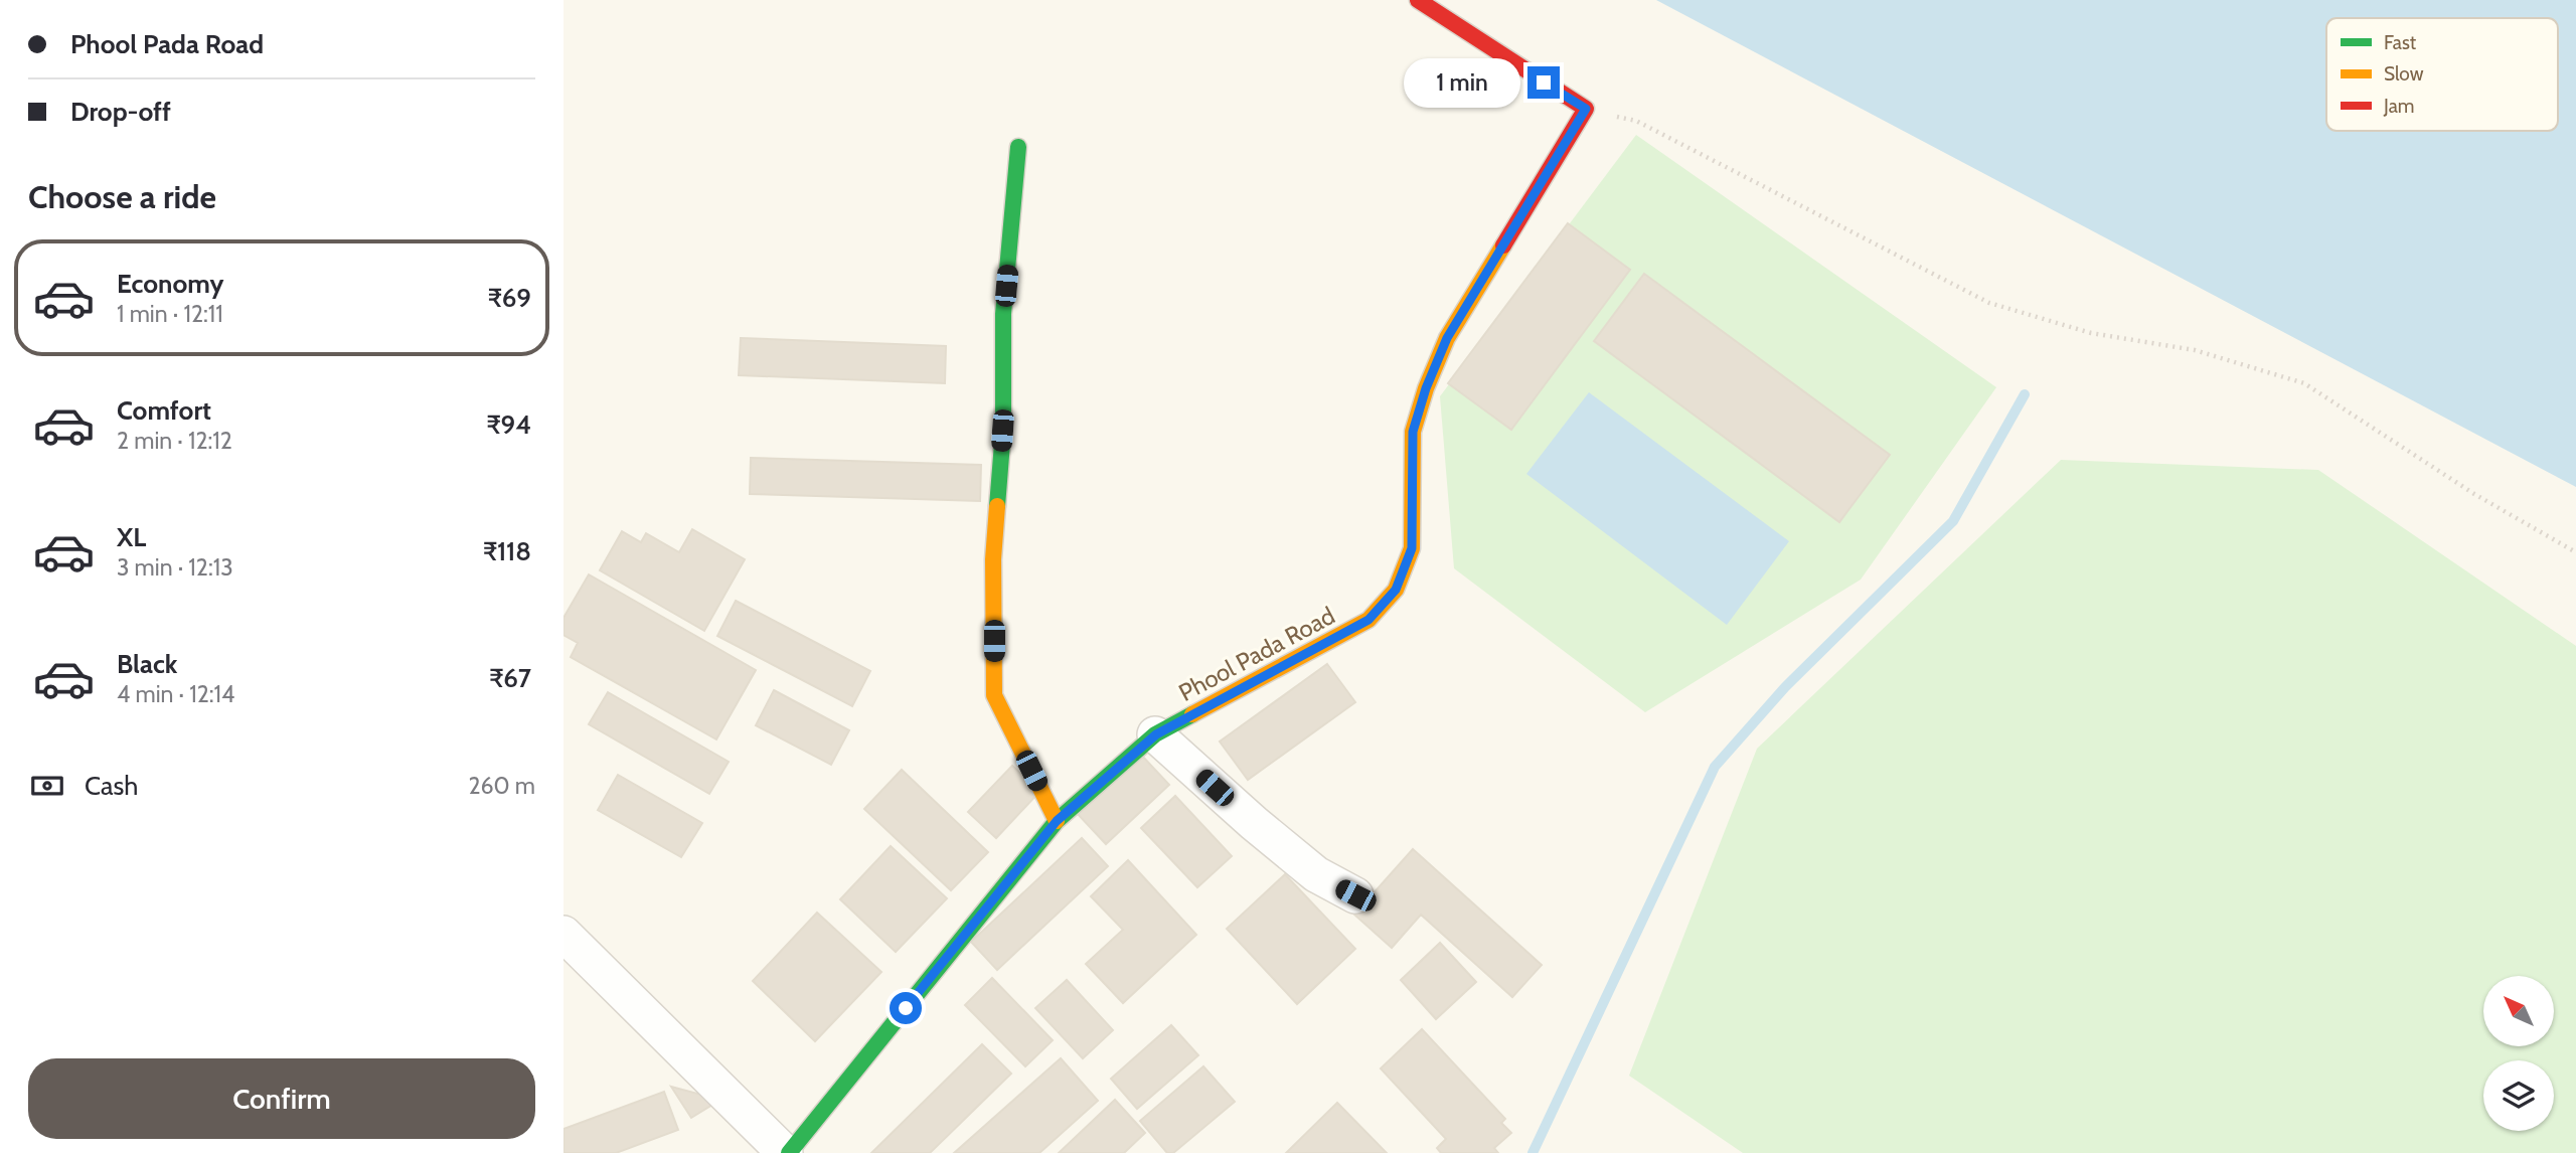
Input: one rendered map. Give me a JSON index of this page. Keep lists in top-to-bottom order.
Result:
{
  "streets": {
    "street": ["Phool Pada Road"]
  },
  "legend": ["Fast", "Slow", "Jam"],
  "north": "top left",
  "page": {
    "banner": ["Phool Pada Road", "Drop-off"],
    "bubble": "1 min",
    "heading": "Choose a ride",
    "list": [
      {
        "name": "Economy",
        "note": "1 min · 12:11",
        "value": "₹69"
      },
      {
        "name": "Comfort",
        "note": "2 min · 12:12",
        "value": "₹94"
      },
      {
        "name": "XL",
        "note": "3 min · 12:13",
        "value": "₹118"
      },
      {
        "name": "Black",
        "note": "4 min · 12:14",
        "value": "₹67"
      }
    ],
    "pay": ["Cash", "260 m"],
    "buttons": "Confirm"
  }
}
